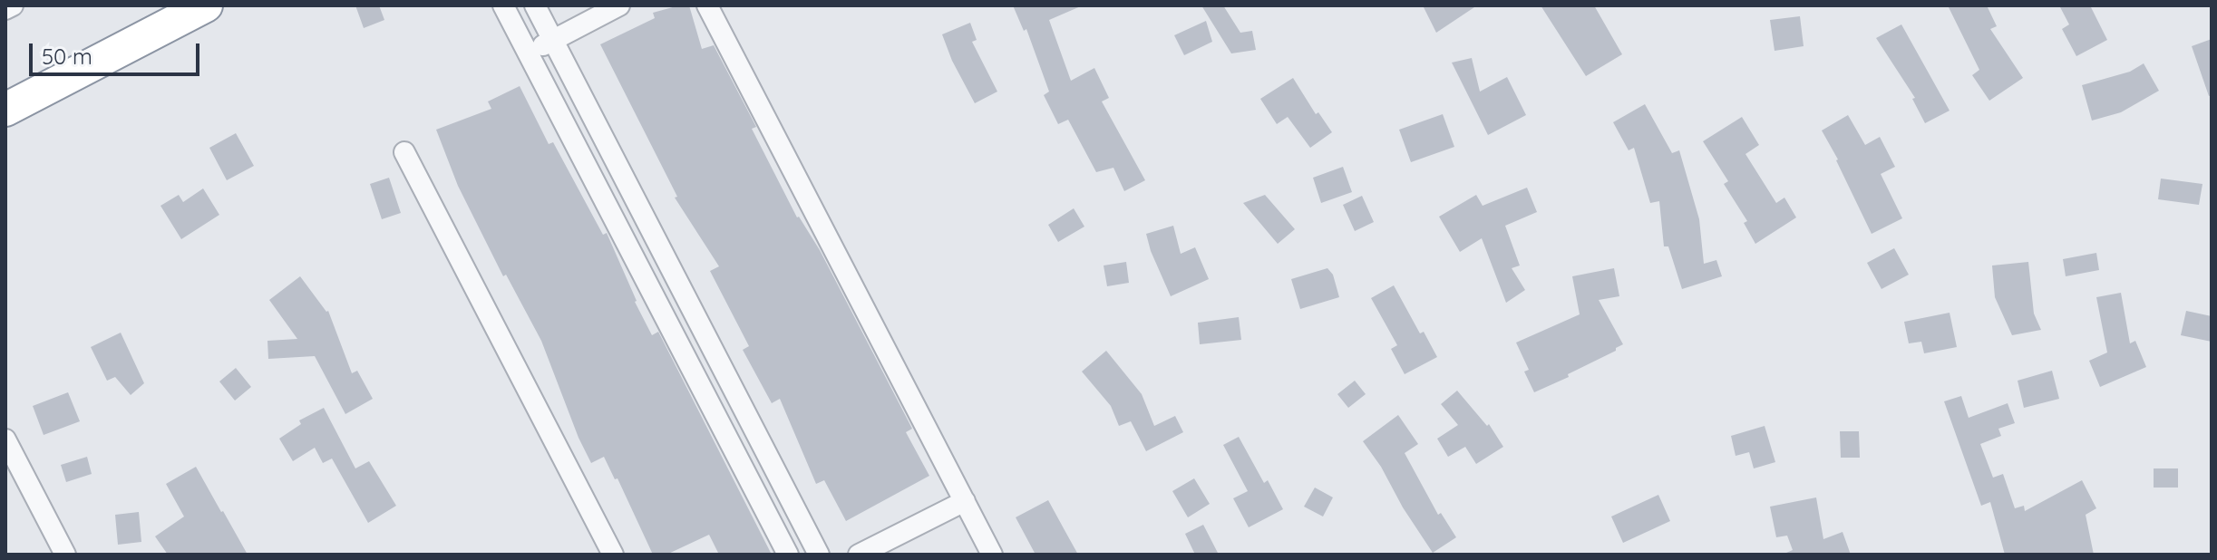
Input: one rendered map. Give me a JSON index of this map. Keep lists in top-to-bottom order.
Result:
{
  "scale_bar": "50 m"
}
